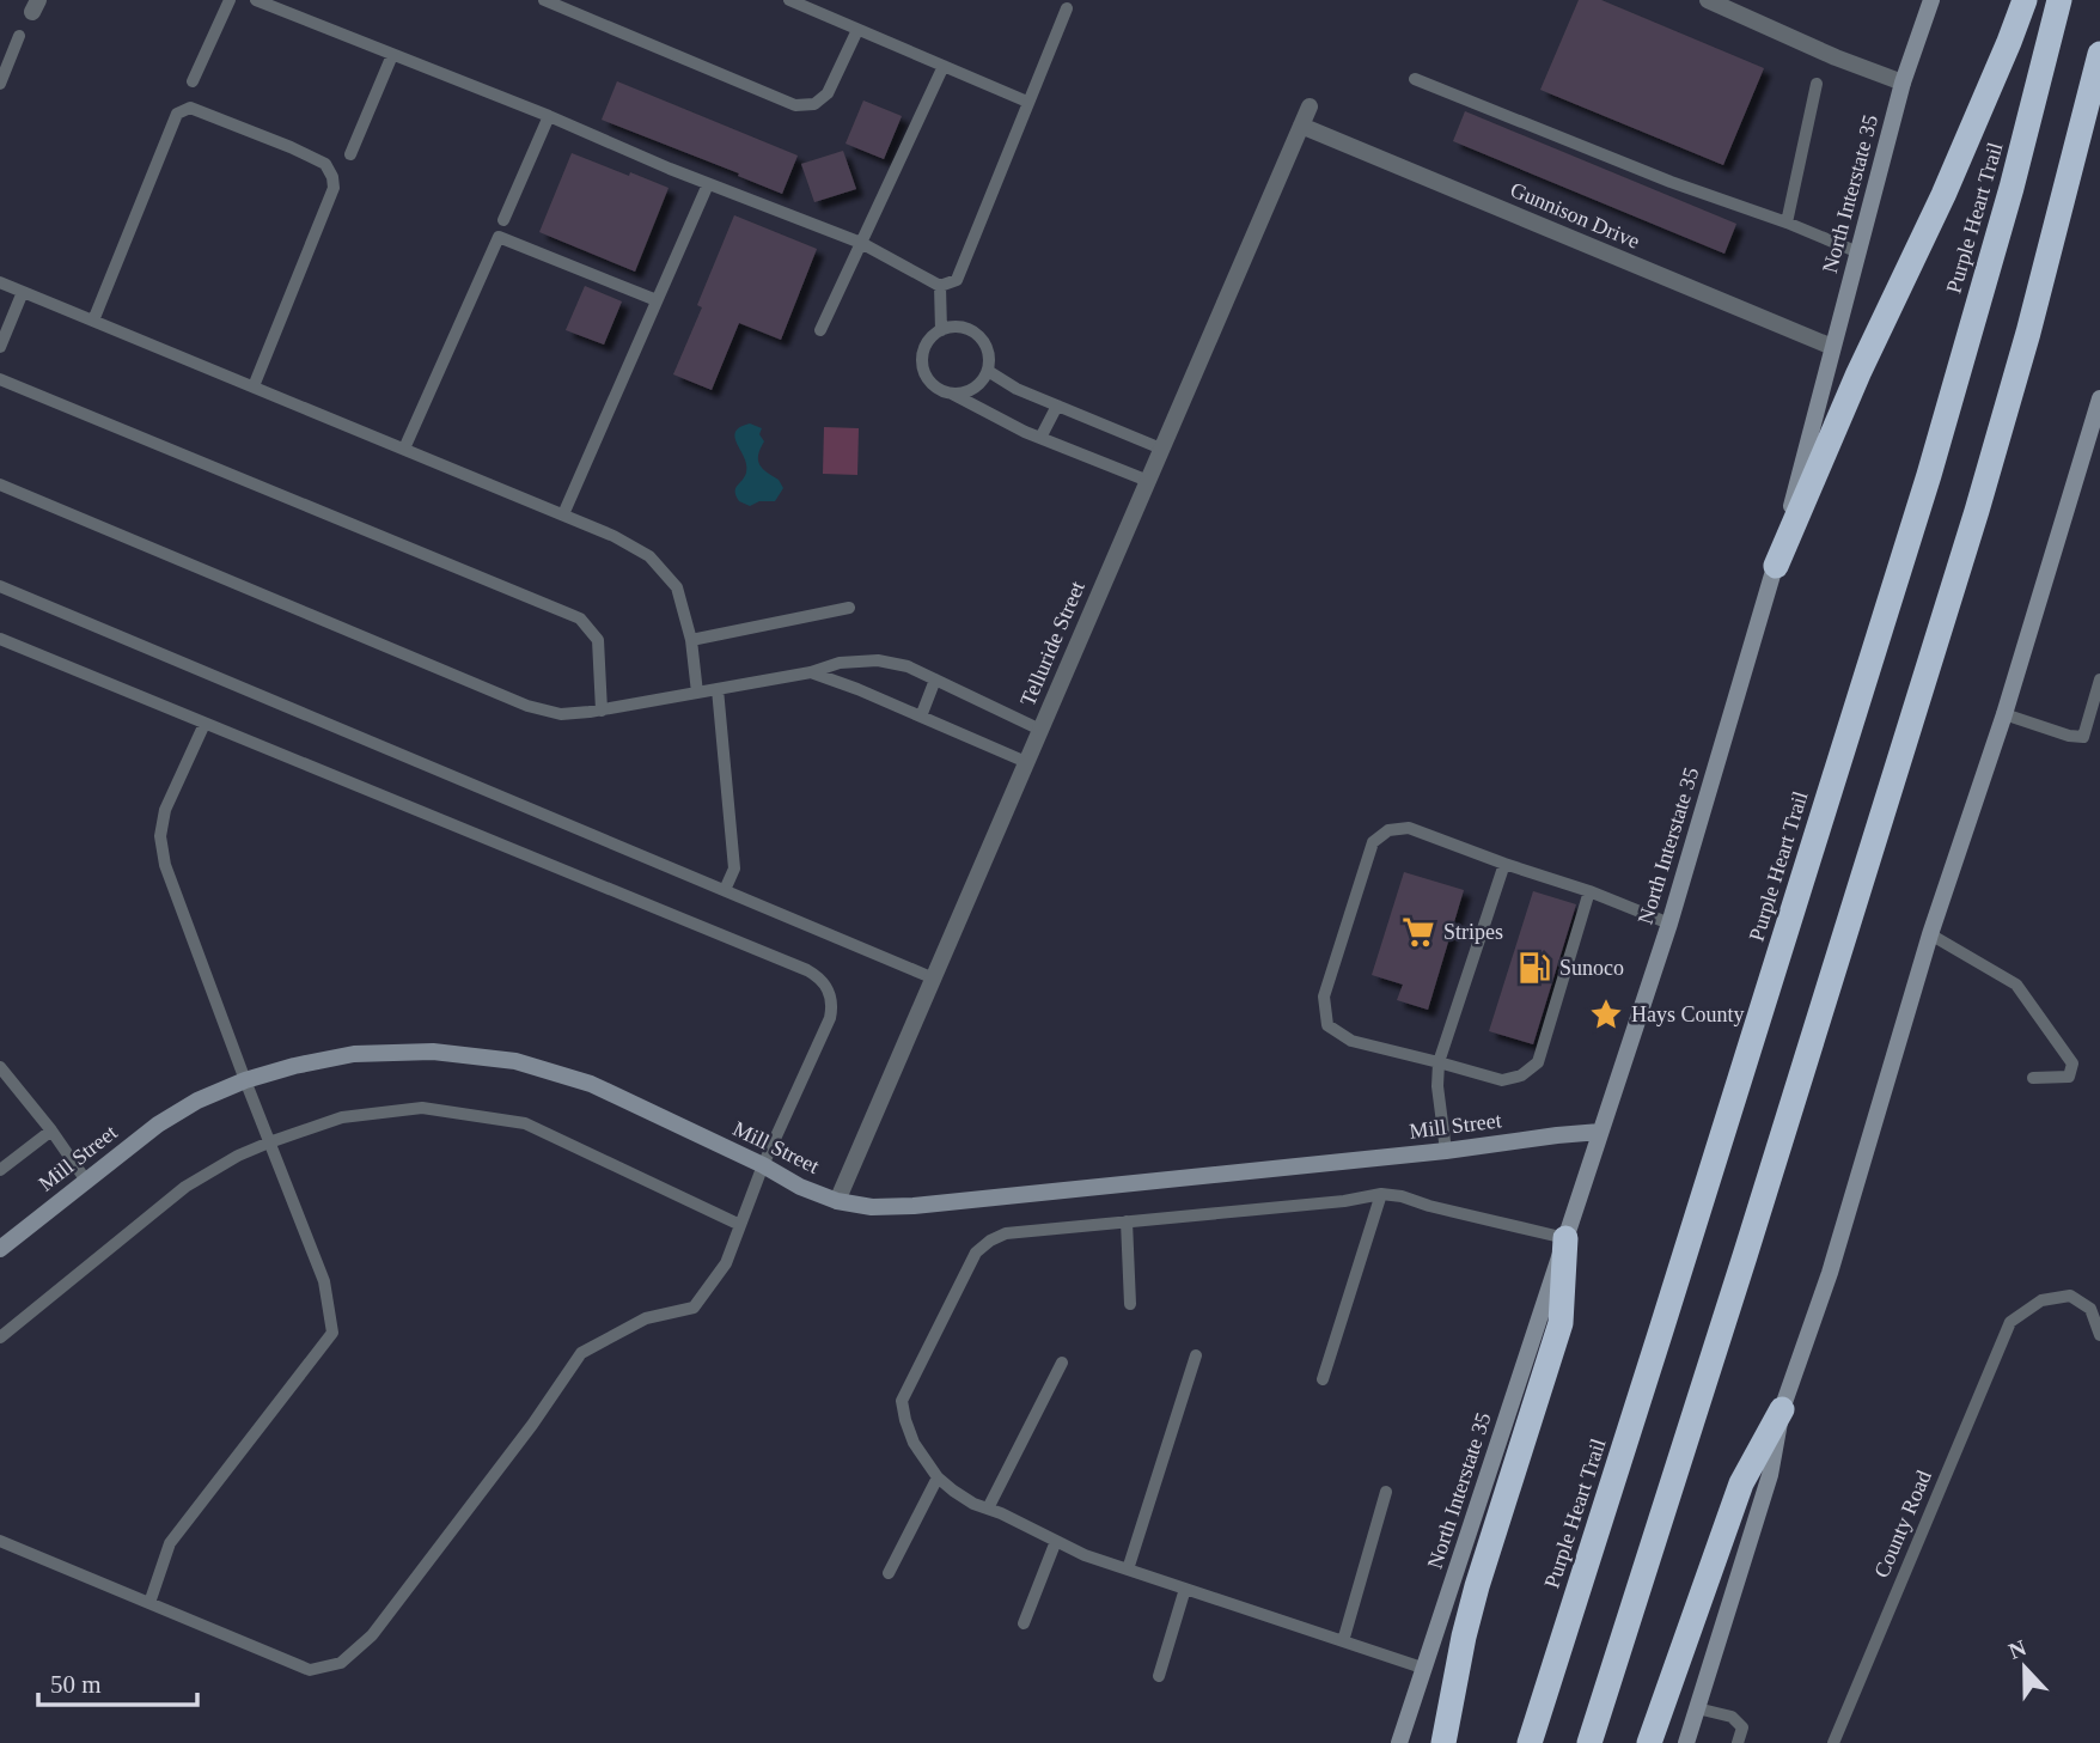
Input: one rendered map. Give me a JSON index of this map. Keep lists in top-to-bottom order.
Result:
{
  "streets": {
    "highway": ["Purple Heart Trail"],
    "main road": ["North Interstate 35", "Mill Street"],
    "street": ["Gunnison Drive", "Telluride Street"],
    "lane": ["County Road"]
  },
  "crossings": [
    ["North Interstate 35", "Gunnison Drive"],
    ["North Interstate 35", "Mill Street"],
    ["Gunnison Drive", "Telluride Street"],
    ["Telluride Street", "Mill Street"]
  ],
  "places": {
    "supermarket": ["Stripes"],
    "fuel station": ["Sunoco"],
    "place": ["Hays County"]
  },
  "scale_bar": "50 m",
  "north": "top"
}
